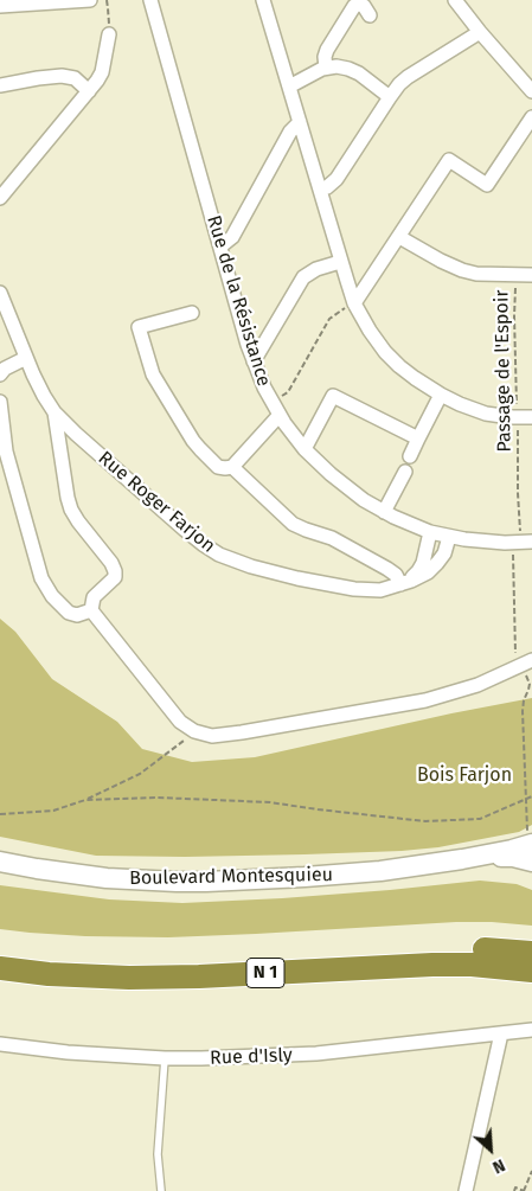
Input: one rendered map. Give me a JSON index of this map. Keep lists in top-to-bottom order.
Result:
{
  "streets": {
    "highway": ["N 1"],
    "main road": ["Boulevard Montesquieu"],
    "street": ["Rue de la Résistance", "Rue Roger Farjon", "Rue d'Isly"],
    "path": ["Passage de l'Espoir"]
  },
  "crossings": [
    ["Rue de la Résistance", "Passage de l'Espoir"],
    ["Rue de la Résistance", "Rue Roger Farjon"]
  ],
  "parks": ["Bois Farjon"],
  "north": "bottom right"
}
